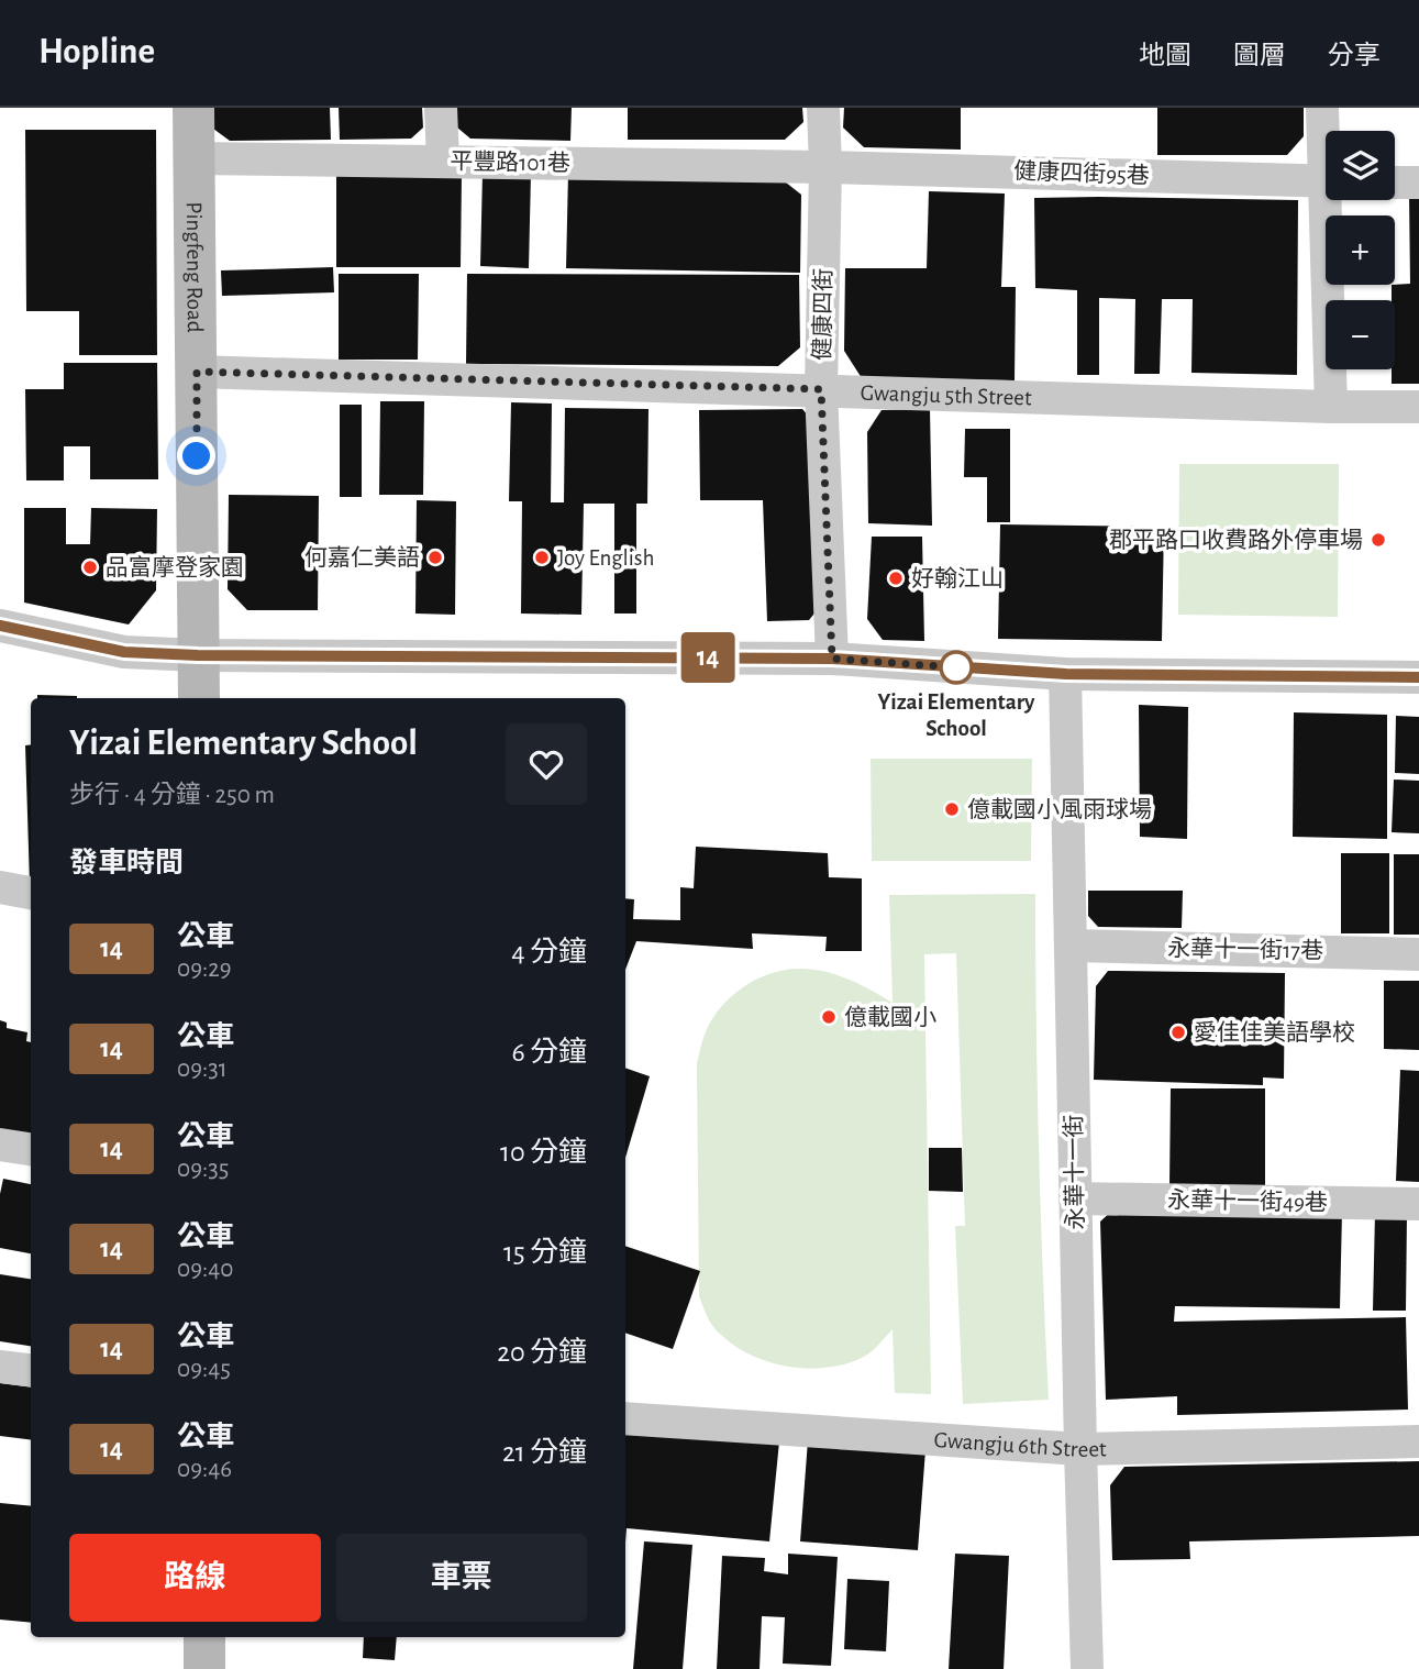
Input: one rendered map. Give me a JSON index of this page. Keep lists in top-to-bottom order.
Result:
{
  "streets": {
    "street": [
      "平豐路101巷",
      "健康四街95巷",
      "Pingfeng Road",
      "健康四街",
      "Gwangju 5th Street",
      "永華十一街17巷",
      "永華十一街",
      "永華十一街49巷",
      "Gwangju 6th Street"
    ]
  },
  "crossings": [
    ["平豐路101巷", "健康四街95巷"],
    ["平豐路101巷", "Pingfeng Road"],
    ["平豐路101巷", "健康四街"],
    ["健康四街95巷", "健康四街"],
    ["Pingfeng Road", "Gwangju 5th Street"],
    ["健康四街", "Gwangju 5th Street"],
    ["永華十一街17巷", "永華十一街"],
    ["永華十一街", "永華十一街49巷"],
    ["永華十一街", "Gwangju 6th Street"]
  ],
  "places": [
    "郡平路口收費路外停車場",
    "何嘉仁美語",
    "Joy English",
    "品富摩登家園",
    "好翰江山",
    "Yizai Elementary School",
    "億載國小風雨球場",
    "億載國小",
    "愛佳佳美語學校"
  ],
  "lines": ["bus line 14"],
  "page": {
    "header": "Hopline",
    "nav": ["地圖", "圖層", "分享"],
    "on_map": "14",
    "map_buttons": ["+", "−"],
    "heading": [
      ["Yizai Elementary School", "步行 · 4 分鐘 · 250 m"],
      "發車時間"
    ],
    "list": [
      {
        "mark": "14",
        "name": "公車",
        "note": "09:29",
        "value": "4 分鐘"
      },
      {
        "mark": "14",
        "name": "公車",
        "note": "09:31",
        "value": "6 分鐘"
      },
      {
        "mark": "14",
        "name": "公車",
        "note": "09:35",
        "value": "10 分鐘"
      },
      {
        "mark": "14",
        "name": "公車",
        "note": "09:40",
        "value": "15 分鐘"
      },
      {
        "mark": "14",
        "name": "公車",
        "note": "09:45",
        "value": "20 分鐘"
      },
      {
        "mark": "14",
        "name": "公車",
        "note": "09:46",
        "value": "21 分鐘"
      }
    ],
    "buttons": ["路線", "車票"]
  }
}
